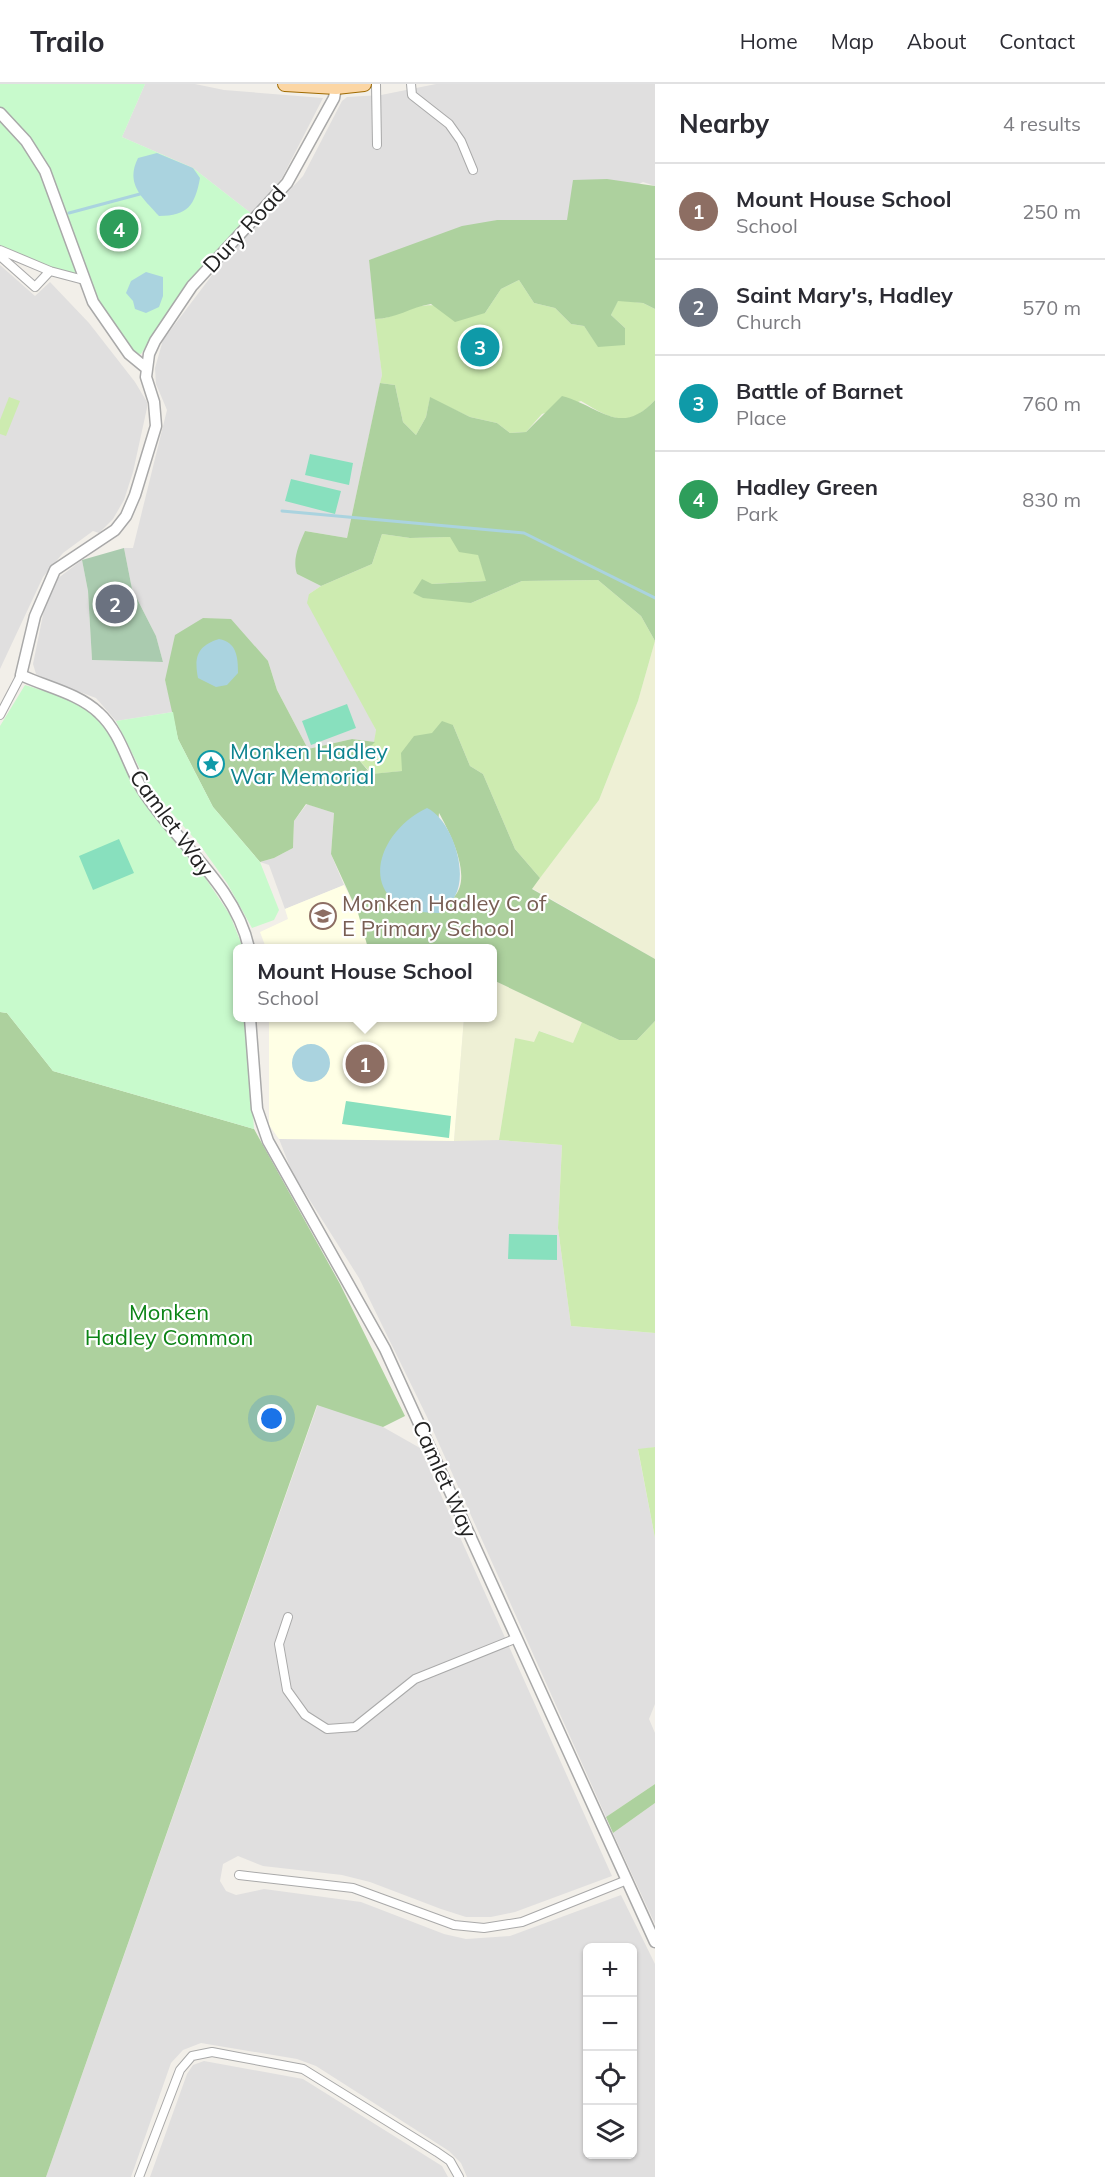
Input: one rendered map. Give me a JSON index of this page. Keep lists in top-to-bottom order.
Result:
{
  "streets": {
    "street": ["Dury Road", "Camlet Way"]
  },
  "parks": ["Monken Hadley Common"],
  "places": {
    "place": ["Monken Hadley War Memorial"],
    "school or university": ["Monken Hadley C of E Primary School"]
  },
  "page": {
    "header": "Trailo",
    "nav": [
      "Home",
      "Map",
      "About",
      "Contact"
    ],
    "heading": ["Nearby", "4 results"],
    "list": [
      {
        "mark": "1",
        "name": "Mount House School",
        "note": "School",
        "value": "250 m"
      },
      {
        "mark": "2",
        "name": "Saint Mary's, Hadley",
        "note": "Church",
        "value": "570 m"
      },
      {
        "mark": "3",
        "name": "Battle of Barnet",
        "note": "Place",
        "value": "760 m"
      },
      {
        "mark": "4",
        "name": "Hadley Green",
        "note": "Park",
        "value": "830 m"
      }
    ],
    "pins": [
      "4",
      "3",
      "2",
      "1"
    ],
    "popup": ["Mount House School", "School"],
    "map_buttons": ["+", "−"]
  }
}
